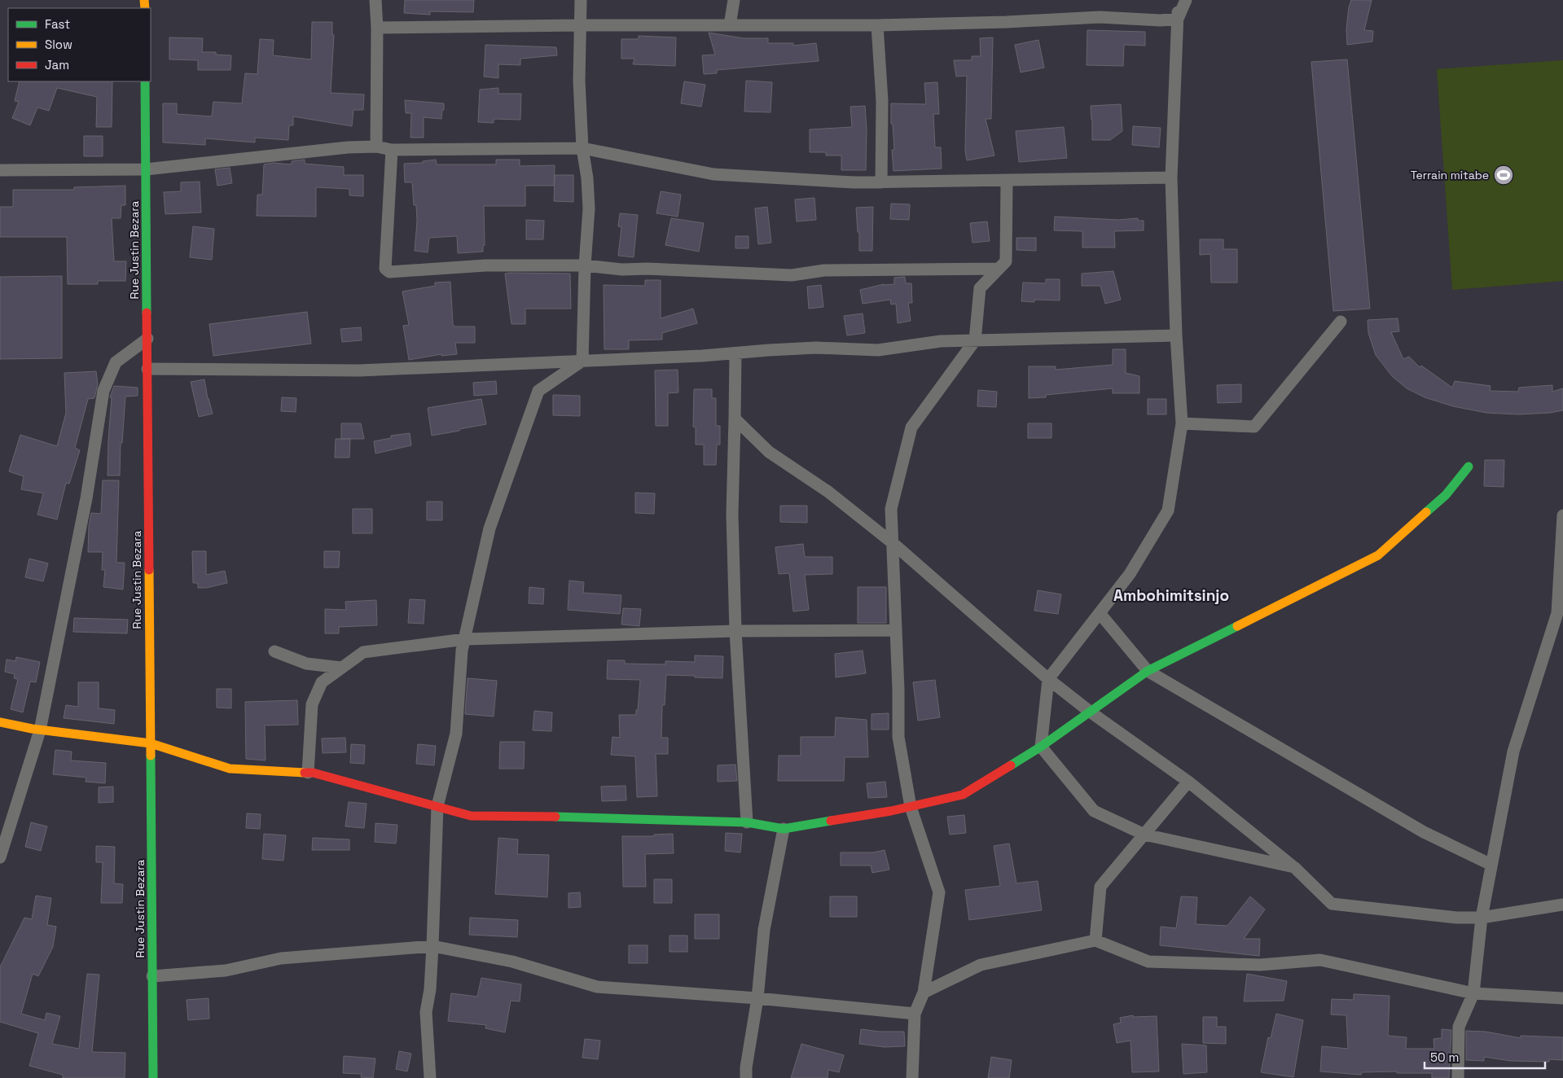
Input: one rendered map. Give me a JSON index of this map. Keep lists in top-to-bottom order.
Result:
{
  "streets": {
    "street": ["Rue Justin Bezara"]
  },
  "districts": ["Ambohimitsinjo"],
  "places": {
    "sports": ["Terrain mitabe"]
  },
  "legend": ["Fast", "Slow", "Jam"],
  "scale_bar": "50 m"
}
